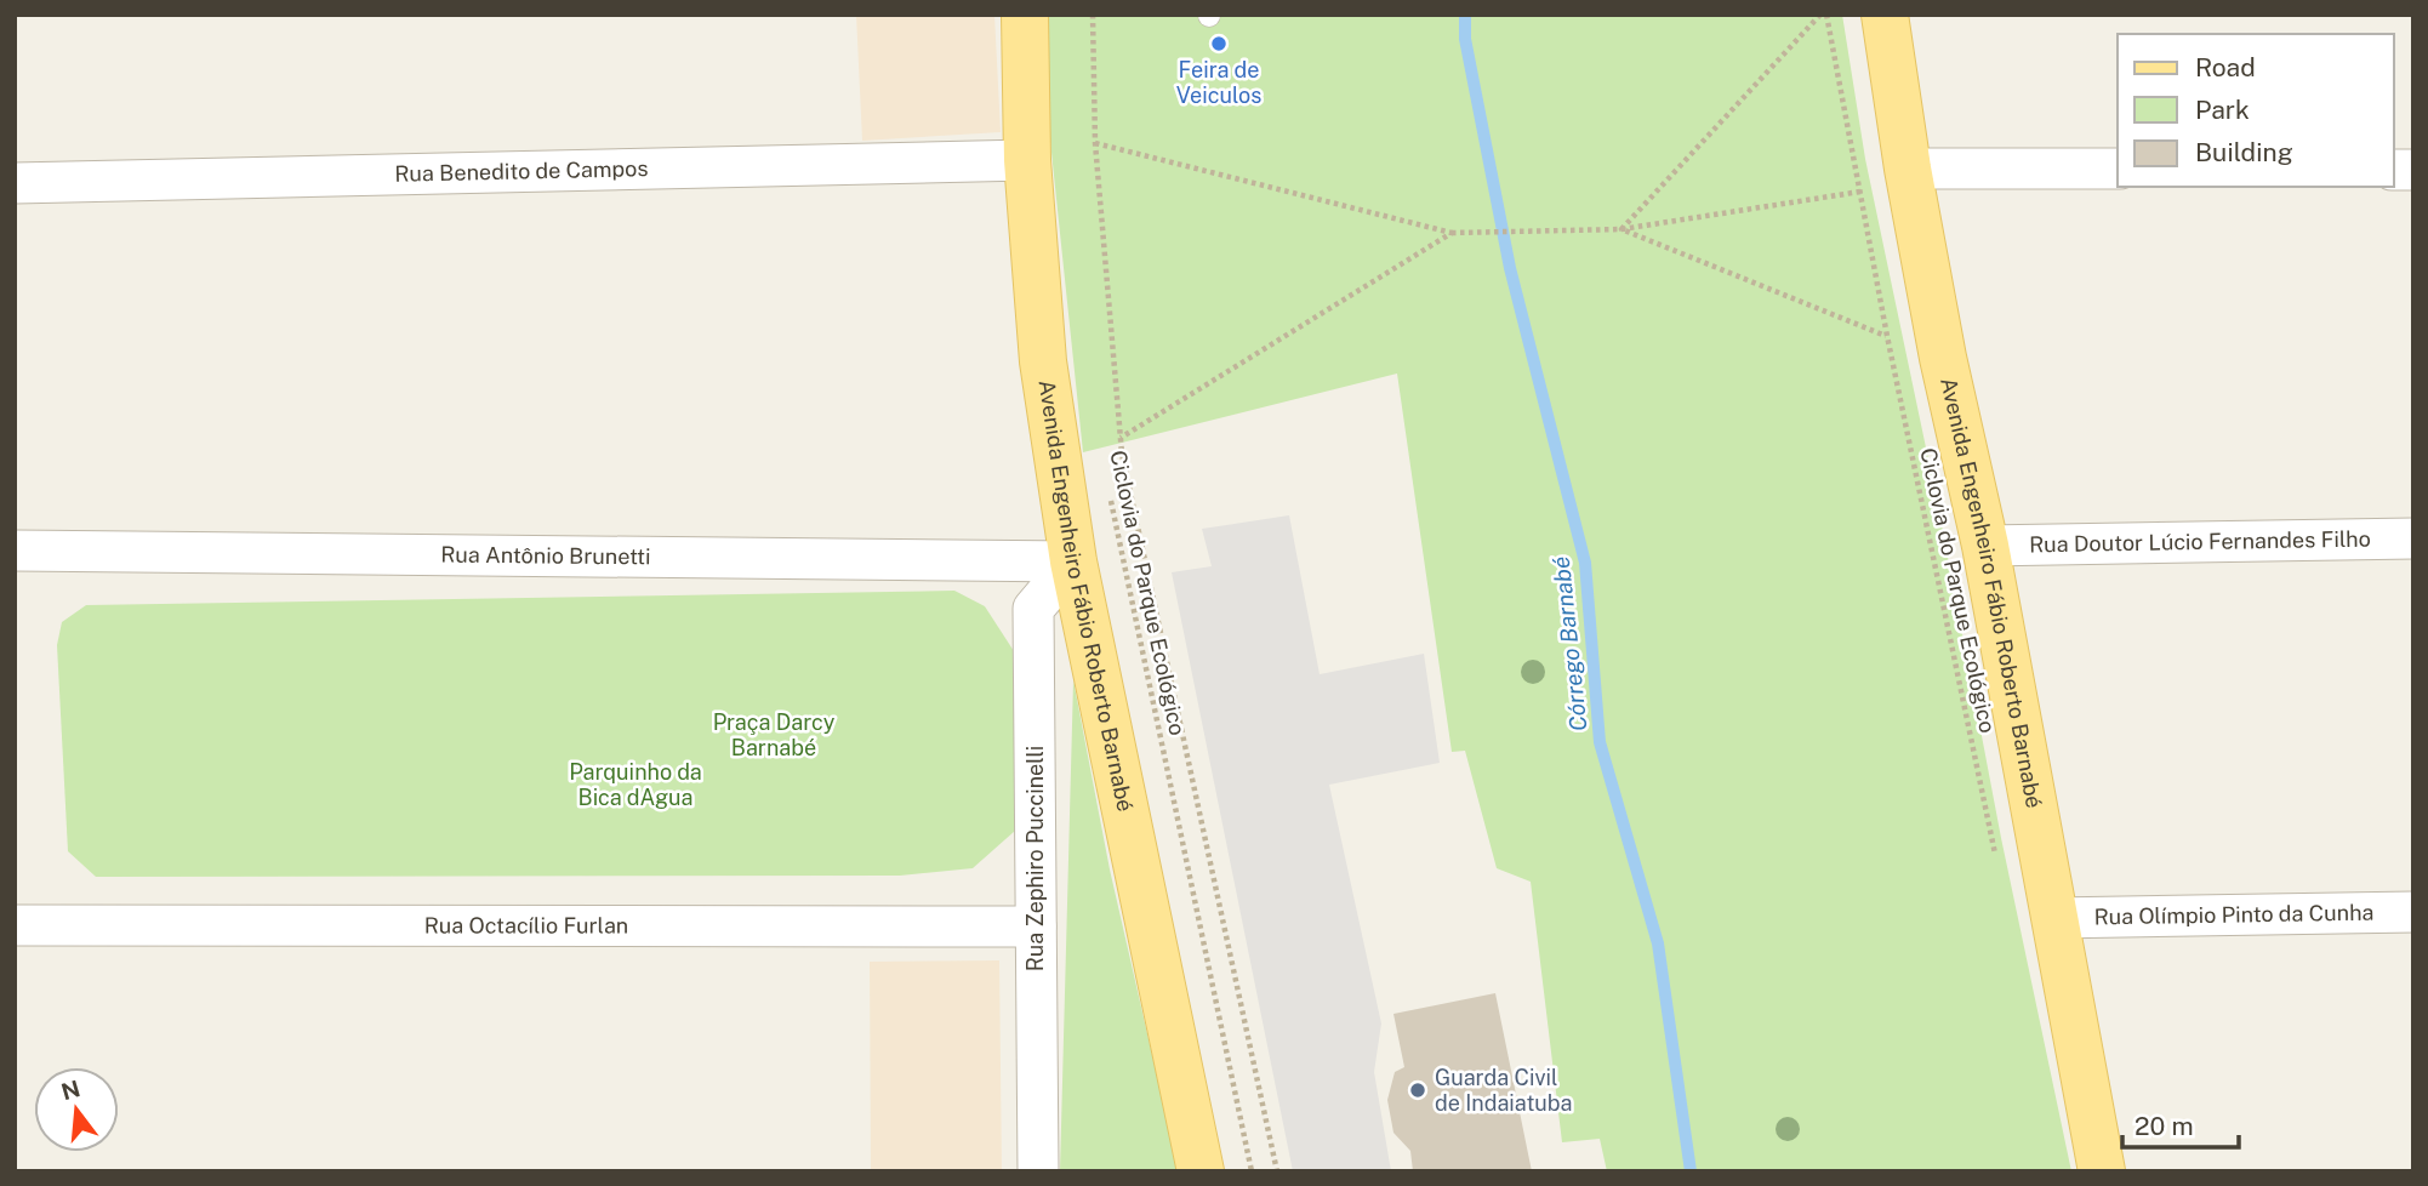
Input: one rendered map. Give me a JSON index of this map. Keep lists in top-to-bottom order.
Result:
{
  "streets": {
    "main road": ["Avenida Engenheiro Fábio Roberto Barnabé"],
    "street": [
      "Rua Benedito de Campos",
      "Rua Doutor Lúcio Fernandes Filho",
      "Rua Antônio Brunetti",
      "Rua Zephiro Puccinelli",
      "Rua Olímpio Pinto da Cunha",
      "Rua Octacílio Furlan"
    ],
    "path": ["Ciclovia do Parque Ecológico"]
  },
  "crossings": [
    ["Rua Benedito de Campos", "Avenida Engenheiro Fábio Roberto Barnabé"],
    ["Rua Doutor Lúcio Fernandes Filho", "Avenida Engenheiro Fábio Roberto Barnabé"],
    ["Rua Antônio Brunetti", "Avenida Engenheiro Fábio Roberto Barnabé"],
    ["Rua Antônio Brunetti", "Rua Zephiro Puccinelli"],
    ["Avenida Engenheiro Fábio Roberto Barnabé", "Rua Zephiro Puccinelli"],
    ["Avenida Engenheiro Fábio Roberto Barnabé", "Rua Olímpio Pinto da Cunha"],
    ["Rua Zephiro Puccinelli", "Rua Octacílio Furlan"]
  ],
  "water": ["Córrego Barnabé"],
  "parks": ["Praça Darcy Barnabé", "Parquinho da Bica dAgua"],
  "places": ["Feira de Veiculos", "Guarda Civil de Indaiatuba"],
  "legend": ["Road", "Park", "Building"],
  "scale_bar": "20 m",
  "north": "top"
}
